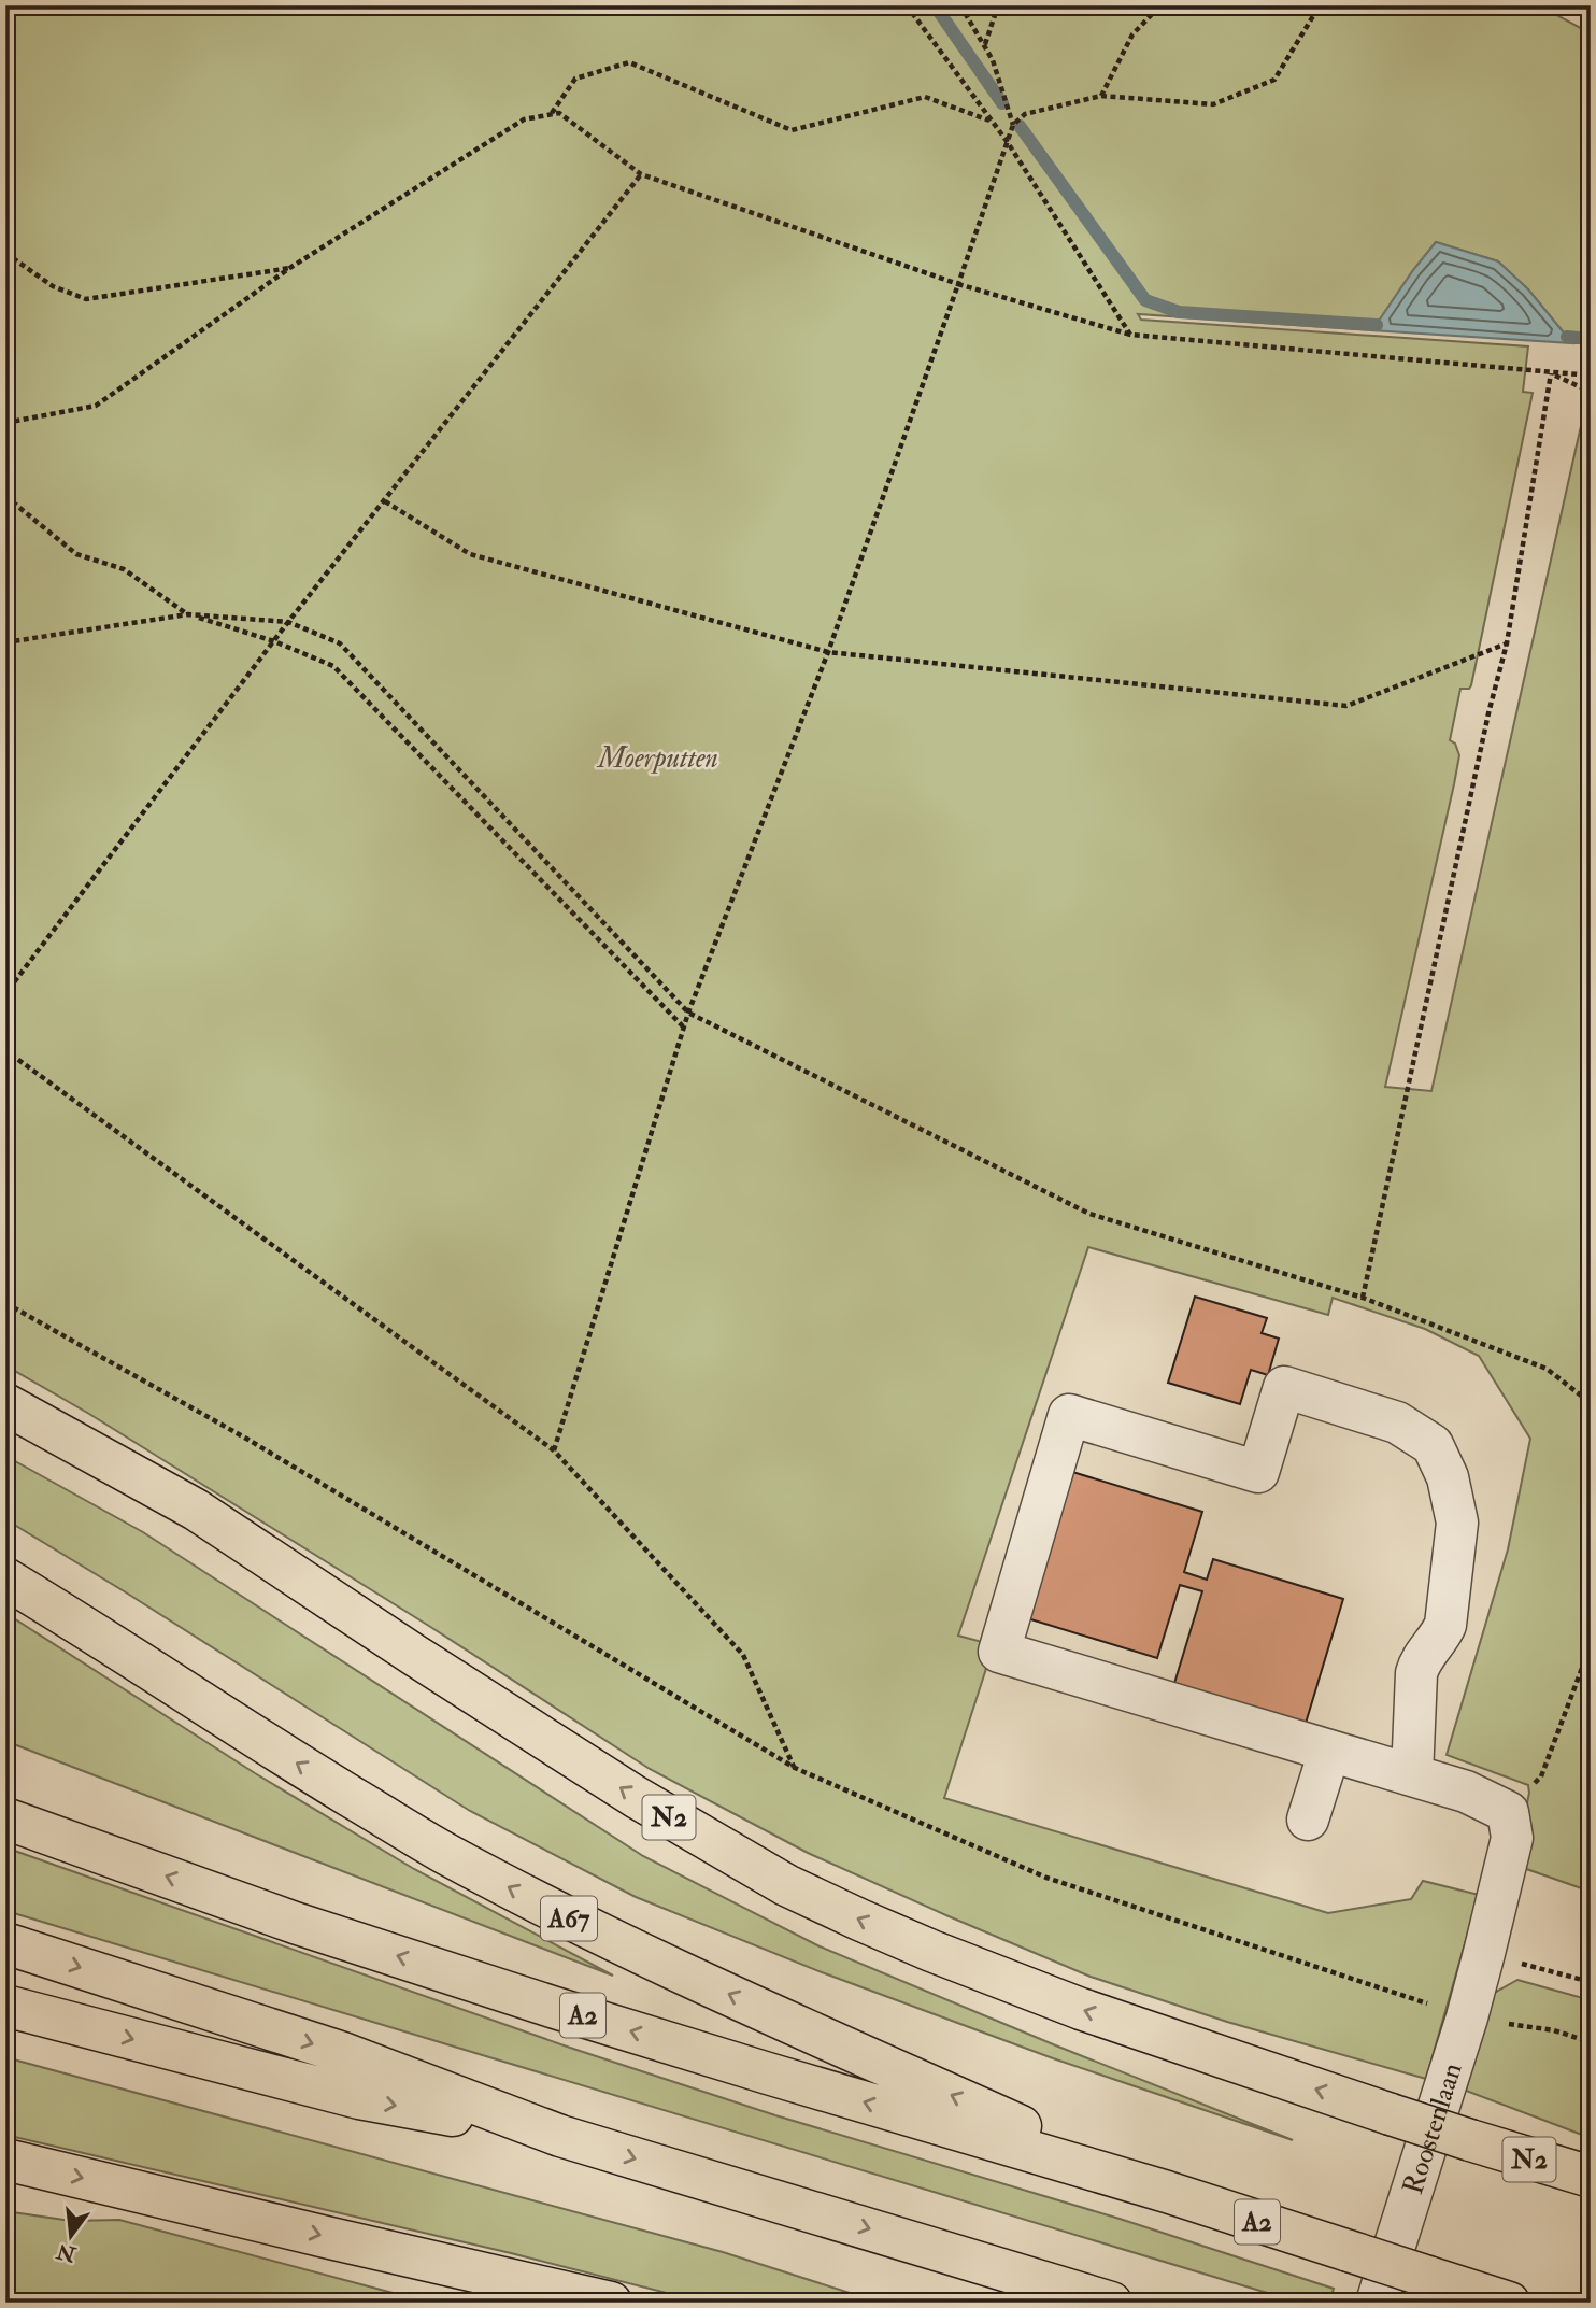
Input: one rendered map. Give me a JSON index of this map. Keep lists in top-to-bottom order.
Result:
{
  "streets": {
    "highway": ["N2", "A67", "A2"],
    "street": ["Roostenlaan"]
  },
  "crossings": [
    ["A67", "A2"]
  ],
  "parks": ["Moerputten"],
  "north": "bottom"
}
